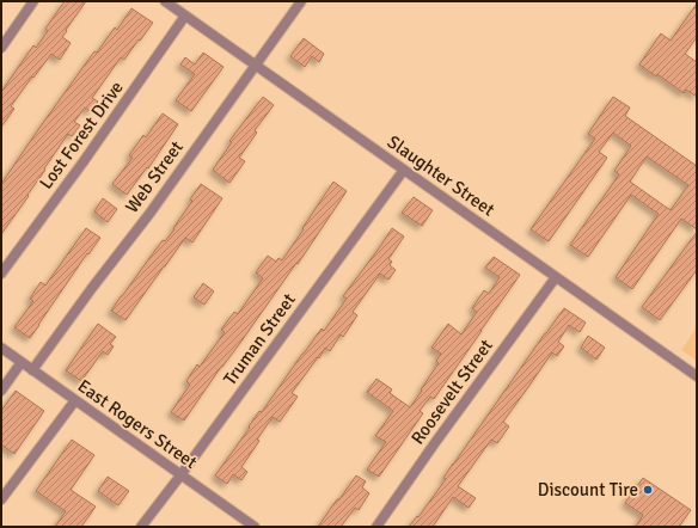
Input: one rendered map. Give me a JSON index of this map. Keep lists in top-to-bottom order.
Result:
{
  "streets": {
    "street": [
      "Lost Forest Drive",
      "Slaughter Street",
      "Web Street",
      "Truman Street",
      "Roosevelt Street",
      "East Rogers Street"
    ]
  },
  "crossings": [
    ["Lost Forest Drive", "Slaughter Street"],
    ["Slaughter Street", "Web Street"],
    ["Slaughter Street", "Truman Street"],
    ["Slaughter Street", "Roosevelt Street"],
    ["Web Street", "East Rogers Street"],
    ["Truman Street", "East Rogers Street"]
  ],
  "places": ["Discount Tire"]
}
